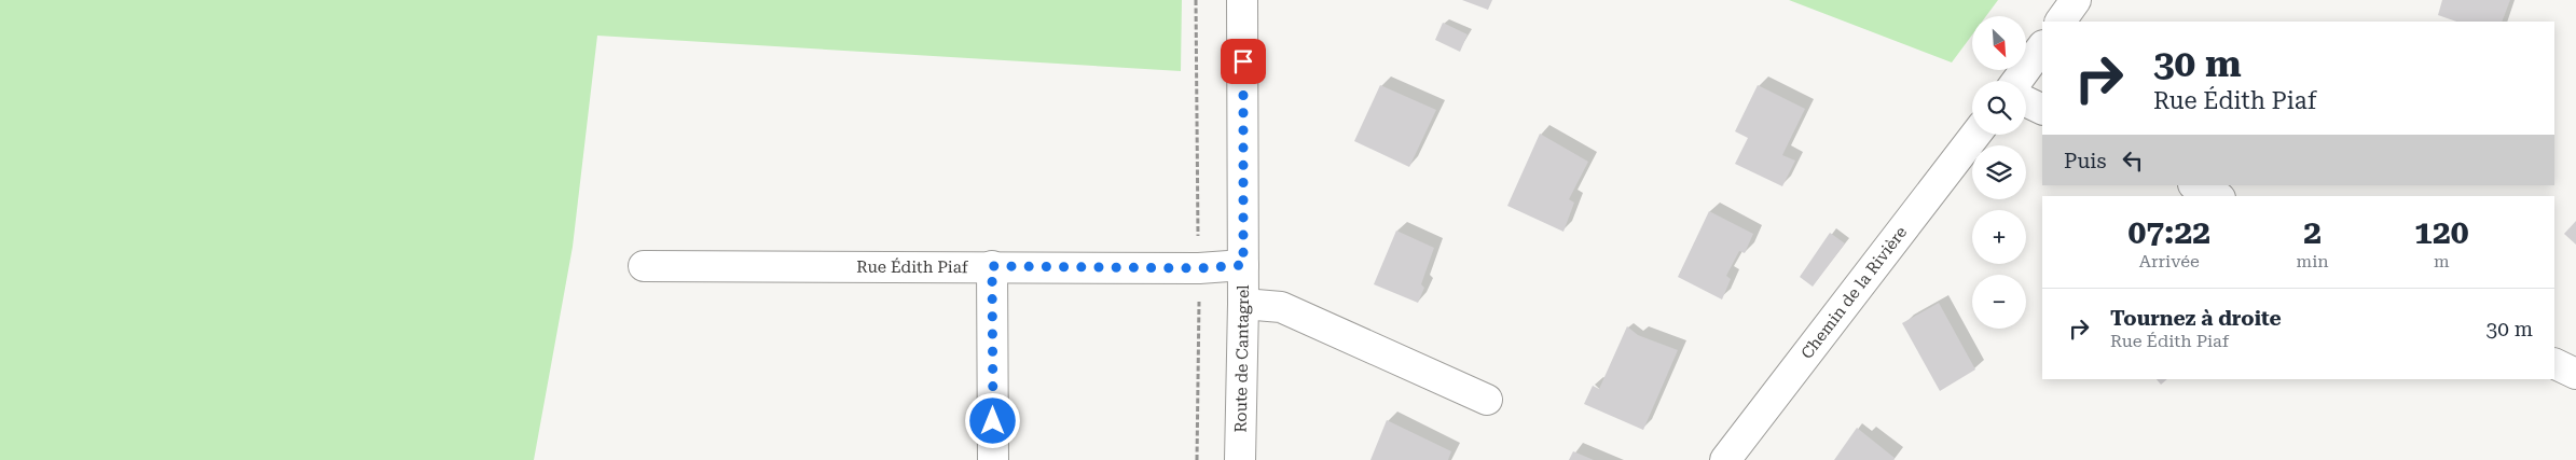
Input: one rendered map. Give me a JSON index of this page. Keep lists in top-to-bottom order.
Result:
{
  "streets": {
    "street": ["Rue Édith Piaf", "Chemin de la Rivière", "Route de Cantagrel"]
  },
  "crossings": [
    ["Rue Édith Piaf", "Route de Cantagrel"]
  ],
  "north": "bottom right",
  "page": {
    "map_buttons": ["+", "−"],
    "turn": ["30 m", "Rue Édith Piaf"],
    "then": "Puis",
    "eta": [
      "07:22",
      "Arrivée",
      "2",
      "min",
      "120",
      "m"
    ],
    "list": [
      {
        "name": "Tournez à droite",
        "note": "Rue Édith Piaf",
        "value": "30 m"
      }
    ]
  }
}
